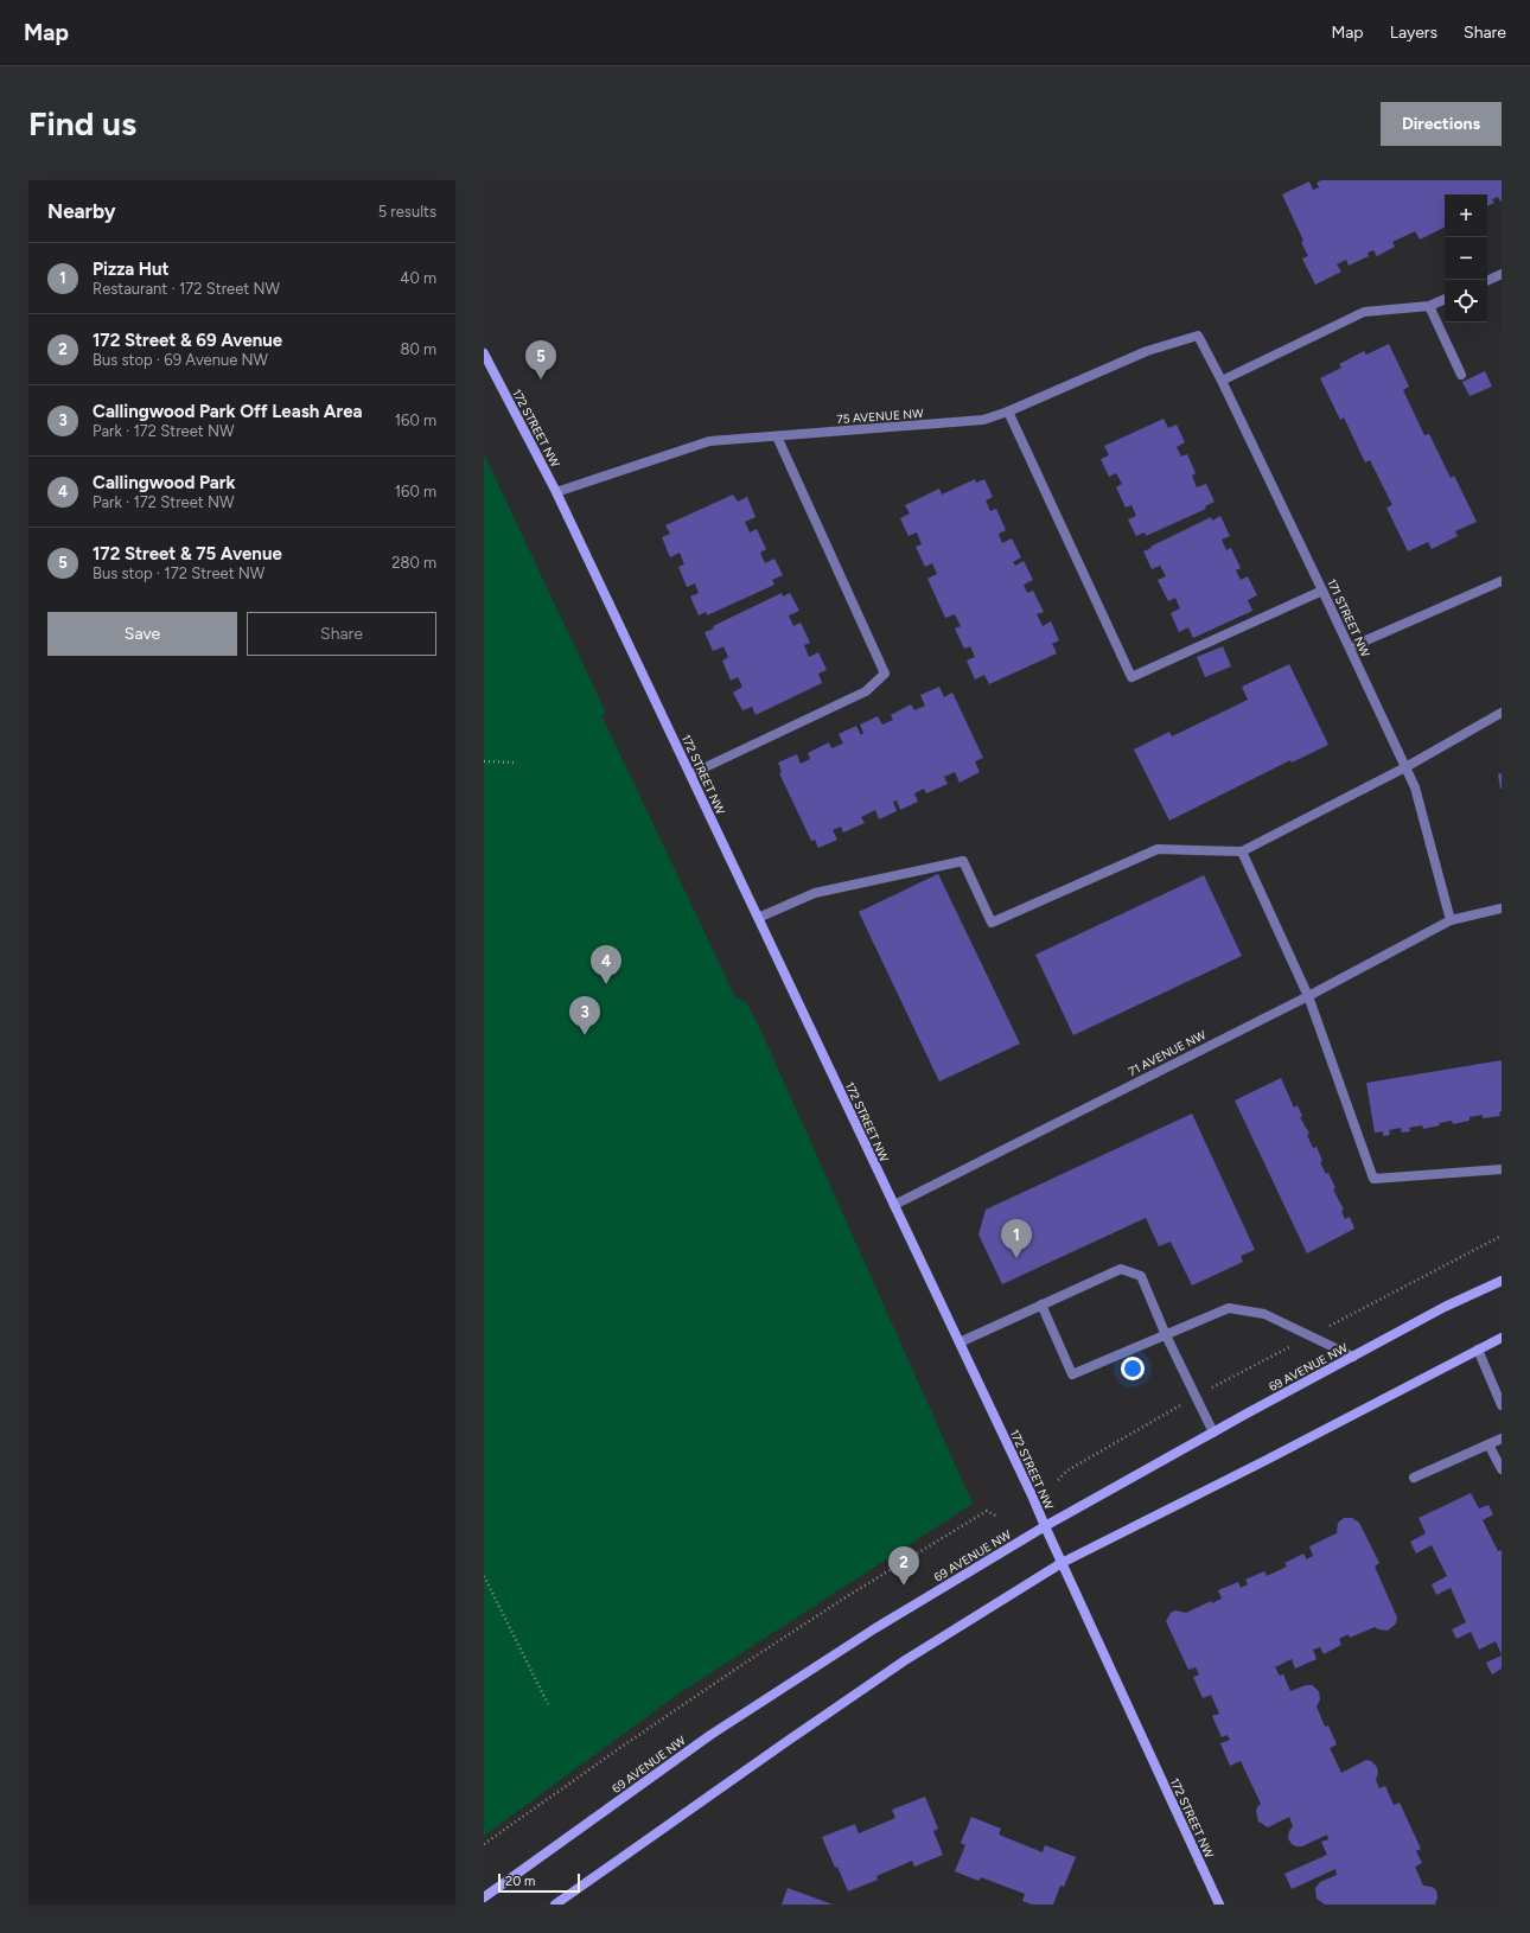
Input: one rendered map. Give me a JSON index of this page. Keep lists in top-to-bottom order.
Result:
{
  "streets": {
    "main road": ["172 STREET NW", "69 AVENUE NW"],
    "street": ["75 AVENUE NW", "171 STREET NW", "71 AVENUE NW"]
  },
  "crossings": [
    ["75 AVENUE NW", "172 STREET NW"],
    ["75 AVENUE NW", "171 STREET NW"],
    ["172 STREET NW", "71 AVENUE NW"],
    ["172 STREET NW", "69 AVENUE NW"],
    ["171 STREET NW", "71 AVENUE NW"]
  ],
  "scale_bar": "20 m",
  "page": {
    "header": "Map",
    "nav": ["Map", "Layers", "Share"],
    "buttons": [
      "Directions",
      ["Save", "Share"]
    ],
    "title": "Find us",
    "heading": ["Nearby", "5 results"],
    "map_buttons": ["+", "−"],
    "list": [
      {
        "mark": "1",
        "name": "Pizza Hut",
        "note": "Restaurant · 172 Street NW",
        "value": "40 m"
      },
      {
        "mark": "2",
        "name": "172 Street & 69 Avenue",
        "note": "Bus stop · 69 Avenue NW",
        "value": "80 m"
      },
      {
        "mark": "3",
        "name": "Callingwood Park Off Leash Area",
        "note": "Park · 172 Street NW",
        "value": "160 m"
      },
      {
        "mark": "4",
        "name": "Callingwood Park",
        "note": "Park · 172 Street NW",
        "value": "160 m"
      },
      {
        "mark": "5",
        "name": "172 Street & 75 Avenue",
        "note": "Bus stop · 172 Street NW",
        "value": "280 m"
      }
    ],
    "pins": [
      "5",
      "4",
      "3",
      "1",
      "2"
    ],
    "scale": "20 m"
  }
}
